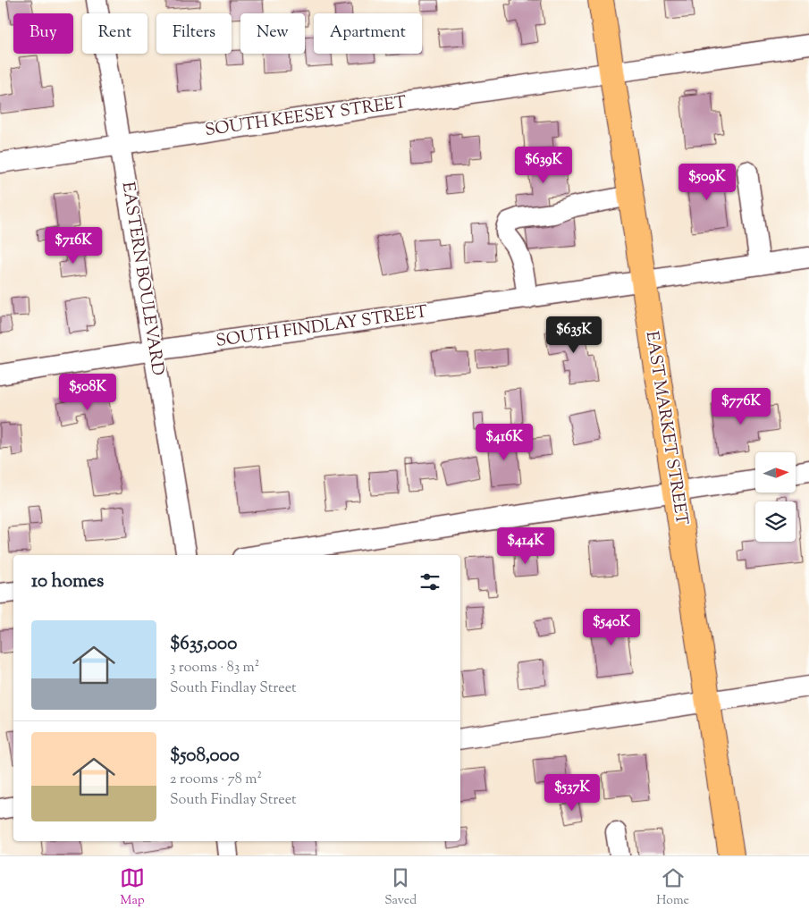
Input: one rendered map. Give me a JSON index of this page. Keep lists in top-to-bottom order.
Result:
{
  "streets": {
    "main road": ["EAST MARKET STREET"],
    "street": ["SOUTH KEESEY STREET", "EASTERN BOULEVARD", "SOUTH FINDLAY STREET"]
  },
  "crossings": [
    ["SOUTH KEESEY STREET", "EASTERN BOULEVARD"],
    ["SOUTH KEESEY STREET", "EAST MARKET STREET"],
    ["EASTERN BOULEVARD", "SOUTH FINDLAY STREET"],
    ["SOUTH FINDLAY STREET", "EAST MARKET STREET"]
  ],
  "north": "right",
  "page": {
    "chip": [
      "Buy",
      "Rent",
      "Filters",
      "New",
      "Apartment"
    ],
    "price": [
      "$639K",
      "$509K",
      "$716K",
      "$635K",
      "$508K",
      "$776K",
      "$416K",
      "$414K",
      "$540K",
      "$537K"
    ],
    "heading": "10 homes",
    "list": [
      {
        "name": "$635,000",
        "note": "3 rooms · 83 m² · South Findlay Street"
      },
      {
        "name": "$508,000",
        "note": "2 rooms · 78 m² · South Findlay Street"
      }
    ],
    "tabs": ["Map", "Saved", "Home"]
  }
}
